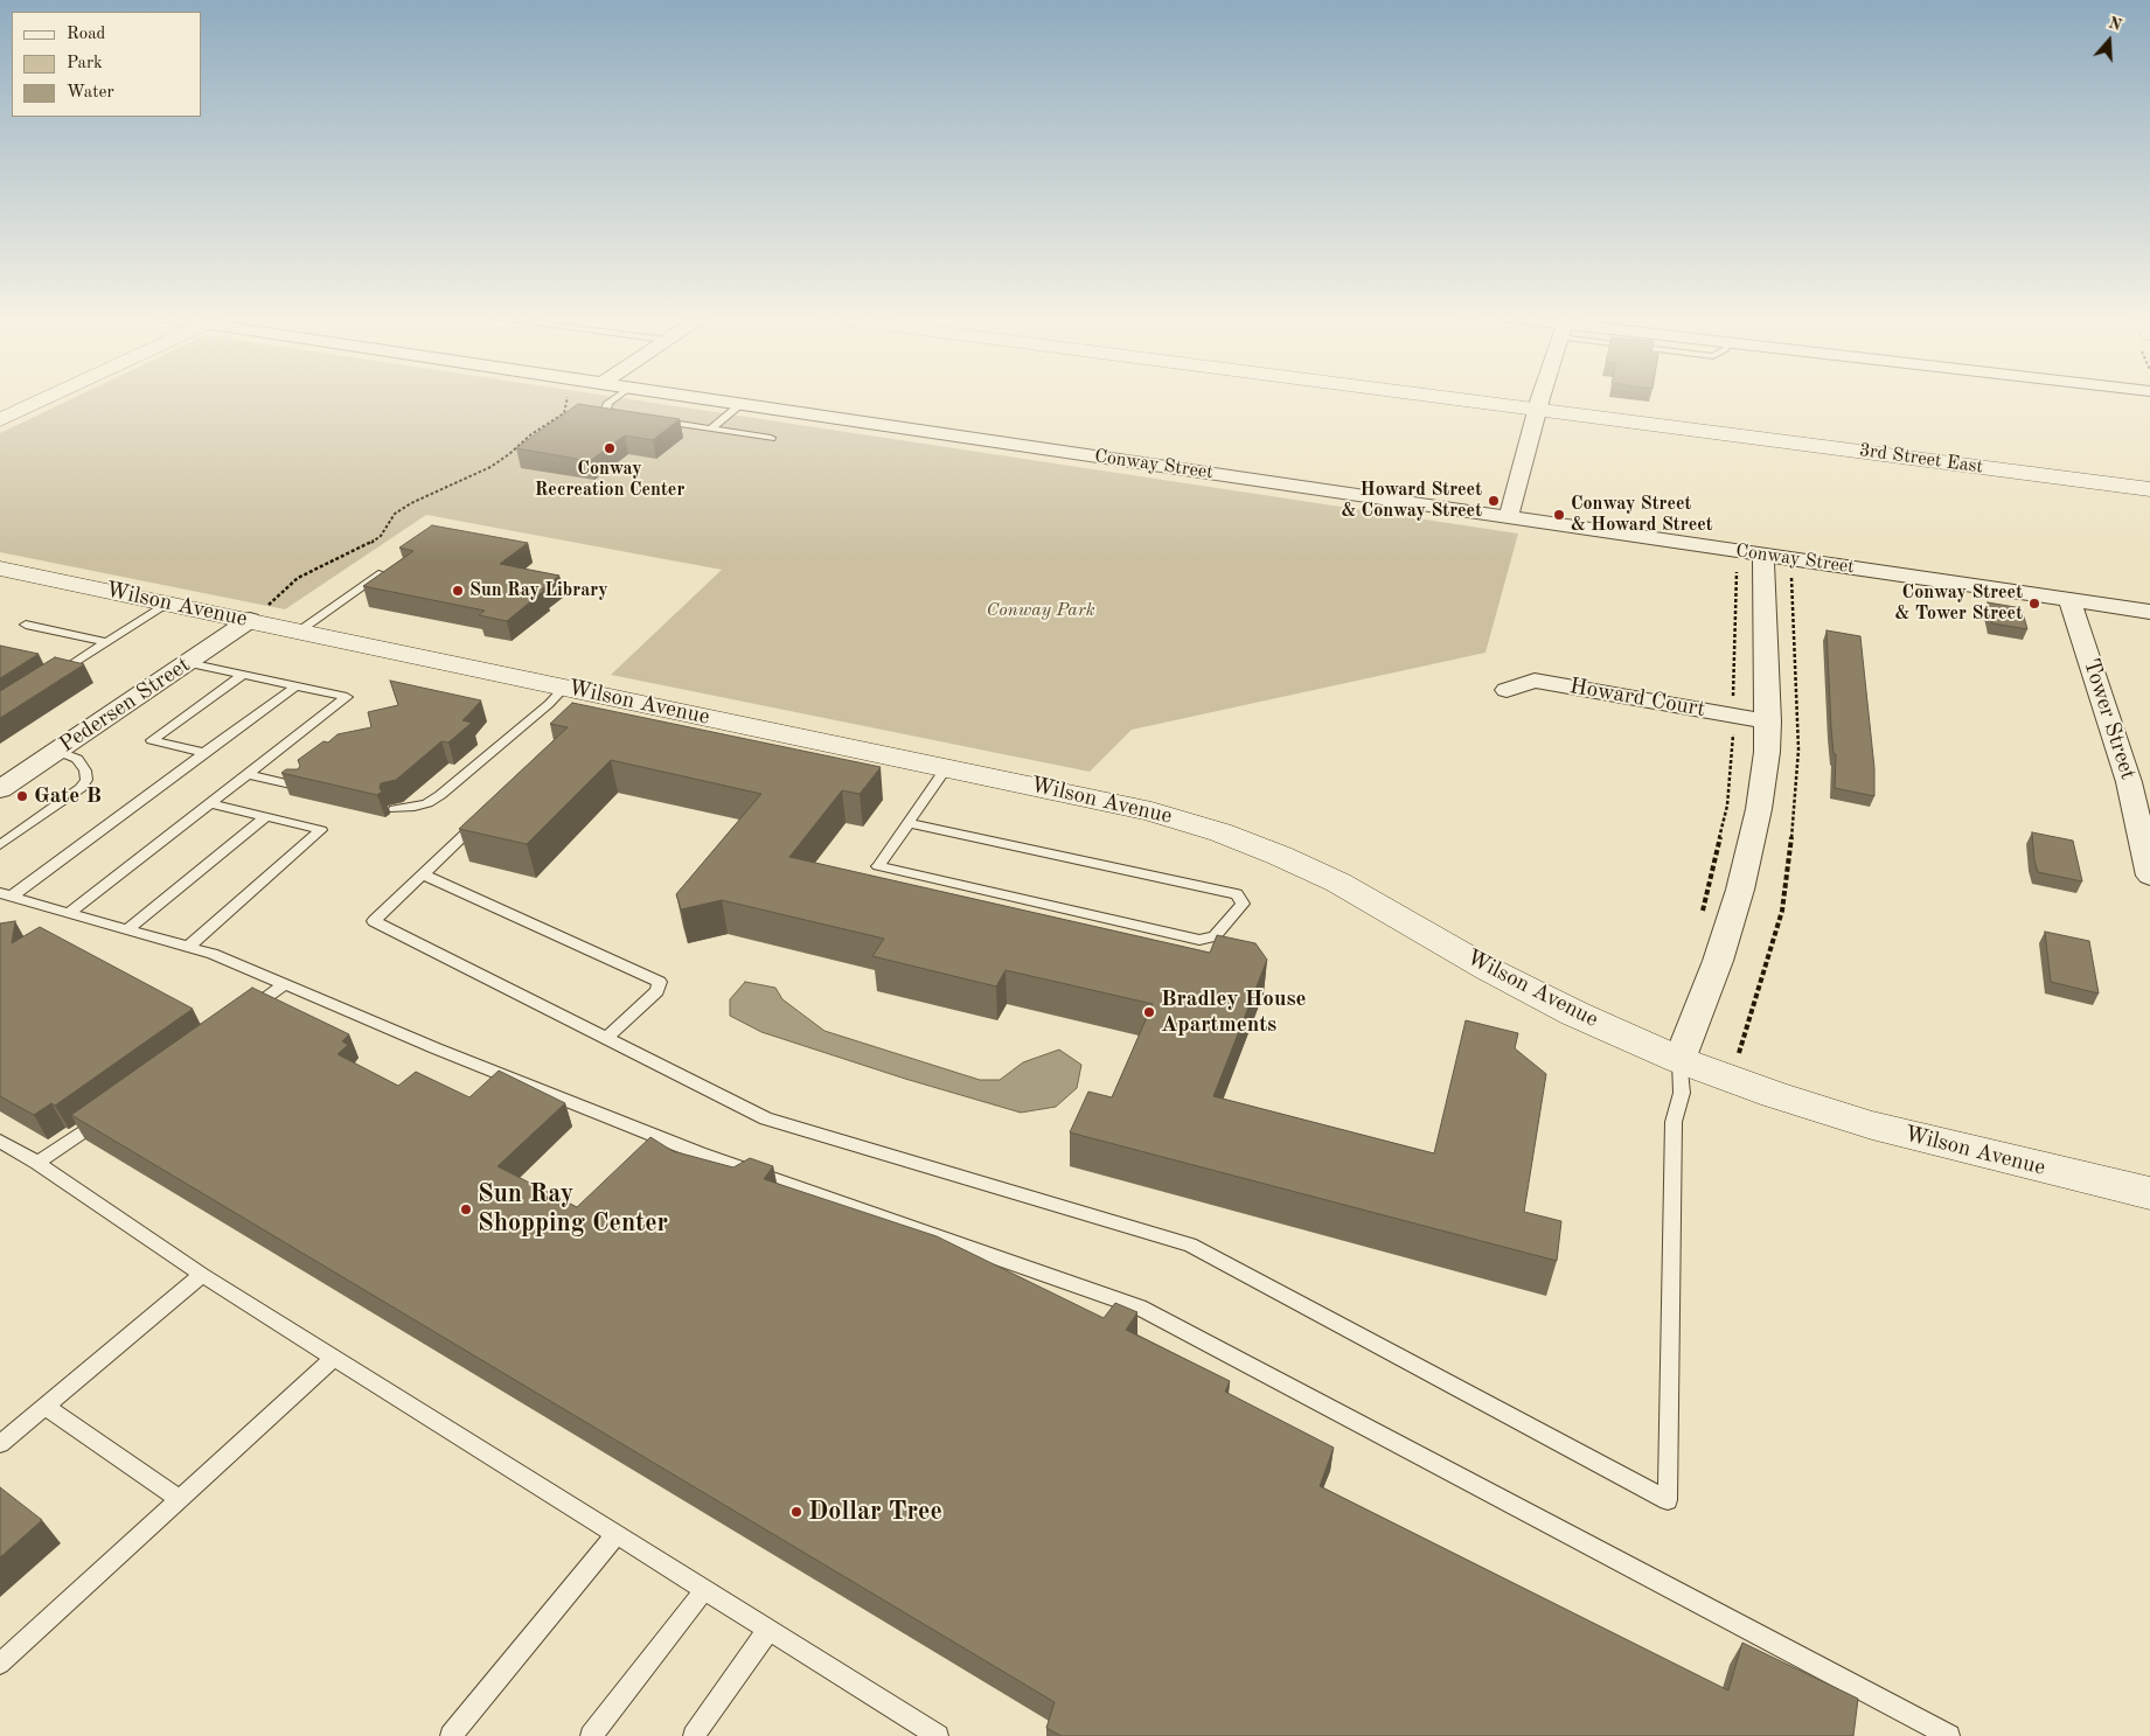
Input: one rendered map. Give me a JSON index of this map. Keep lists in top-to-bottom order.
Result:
{
  "streets": {
    "street": [
      "3rd Street East",
      "Conway Street",
      "Wilson Avenue",
      "Howard Court",
      "Pedersen Street",
      "Tower Street"
    ]
  },
  "crossings": [
    ["Conway Street", "Tower Street"],
    ["Wilson Avenue", "Pedersen Street"]
  ],
  "parks": ["Conway Park"],
  "places": [
    "Conway Recreation Center",
    "Howard Street & Conway Street",
    "Conway Street & Howard Street",
    "Sun Ray Library",
    "Conway Street & Tower Street",
    "Gate B",
    "Bradley House Apartments",
    "Sun Ray Shopping Center",
    "Dollar Tree"
  ],
  "legend": ["Road", "Park", "Water"],
  "north": "top"
}
